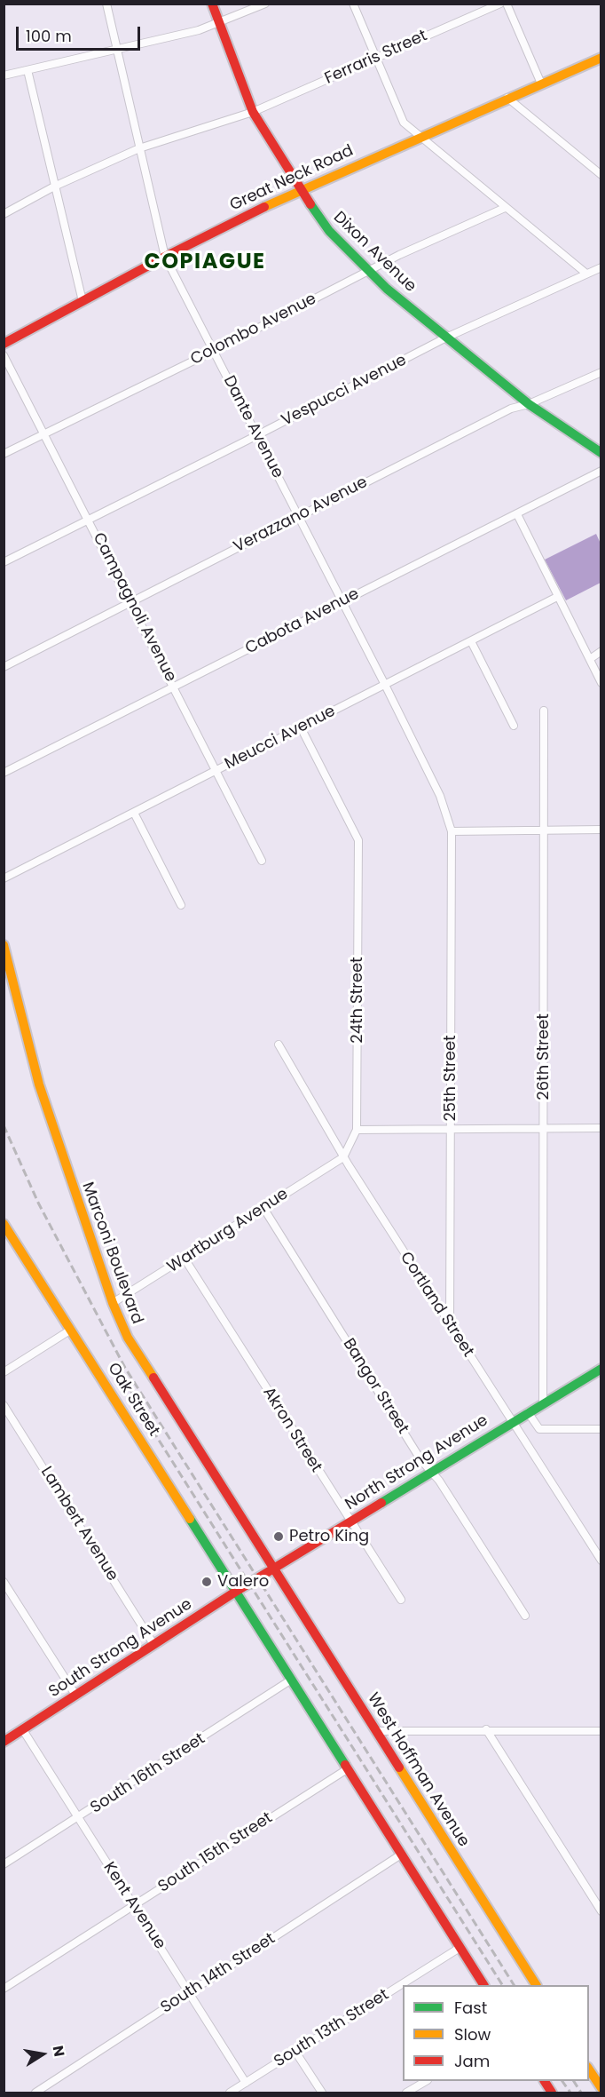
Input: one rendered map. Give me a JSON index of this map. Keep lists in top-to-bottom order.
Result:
{
  "streets": {
    "main road": [
      "Great Neck Road",
      "Dixon Avenue",
      "Marconi Boulevard",
      "Oak Street",
      "North Strong Avenue",
      "South Strong Avenue",
      "West Hoffman Avenue"
    ],
    "street": [
      "Ferraris Street",
      "Colombo Avenue",
      "Vespucci Avenue",
      "Dante Avenue",
      "Verazzano Avenue",
      "Campagnoli Avenue",
      "Cabota Avenue",
      "Meucci Avenue",
      "24th Street",
      "26th Street",
      "25th Street",
      "Wartburg Avenue",
      "Cortland Street",
      "Bangor Street",
      "Akron Street",
      "Lambert Avenue",
      "South 16th Street",
      "South 15th Street",
      "Kent Avenue",
      "South 14th Street",
      "South 13th Street"
    ]
  },
  "crossings": [
    ["Ferraris Street", "Dixon Avenue"],
    ["Ferraris Street", "Dante Avenue"],
    ["Great Neck Road", "Dixon Avenue"],
    ["Great Neck Road", "Dante Avenue"],
    ["Dixon Avenue", "Colombo Avenue"],
    ["Dixon Avenue", "Vespucci Avenue"],
    ["Dixon Avenue", "Verazzano Avenue"],
    ["Colombo Avenue", "Dante Avenue"],
    ["Colombo Avenue", "Campagnoli Avenue"],
    ["Vespucci Avenue", "Dante Avenue"],
    ["Vespucci Avenue", "Campagnoli Avenue"],
    ["Dante Avenue", "Verazzano Avenue"],
    ["Dante Avenue", "Cabota Avenue"],
    ["Dante Avenue", "Meucci Avenue"],
    ["Dante Avenue", "25th Street"],
    ["Verazzano Avenue", "Campagnoli Avenue"],
    ["Campagnoli Avenue", "Cabota Avenue"],
    ["Campagnoli Avenue", "Meucci Avenue"],
    ["Meucci Avenue", "24th Street"],
    ["24th Street", "Wartburg Avenue"],
    ["24th Street", "Cortland Street"],
    ["26th Street", "North Strong Avenue"],
    ["25th Street", "Cortland Street"],
    ["Wartburg Avenue", "Marconi Boulevard"],
    ["Wartburg Avenue", "Cortland Street"],
    ["Wartburg Avenue", "Bangor Street"],
    ["Wartburg Avenue", "Akron Street"],
    ["Marconi Boulevard", "North Strong Avenue"],
    ["Marconi Boulevard", "West Hoffman Avenue"],
    ["Cortland Street", "North Strong Avenue"],
    ["Bangor Street", "North Strong Avenue"],
    ["Oak Street", "South Strong Avenue"],
    ["Akron Street", "North Strong Avenue"],
    ["North Strong Avenue", "South Strong Avenue"],
    ["North Strong Avenue", "West Hoffman Avenue"],
    ["Lambert Avenue", "South Strong Avenue"],
    ["South Strong Avenue", "Kent Avenue"],
    ["South 16th Street", "Kent Avenue"],
    ["South 15th Street", "Kent Avenue"],
    ["Kent Avenue", "South 14th Street"],
    ["Kent Avenue", "South 13th Street"]
  ],
  "districts": ["COPIAGUE"],
  "places": ["Petro King", "Valero"],
  "legend": ["Fast", "Slow", "Jam"],
  "scale_bar": "100 m",
  "north": "right"
}
